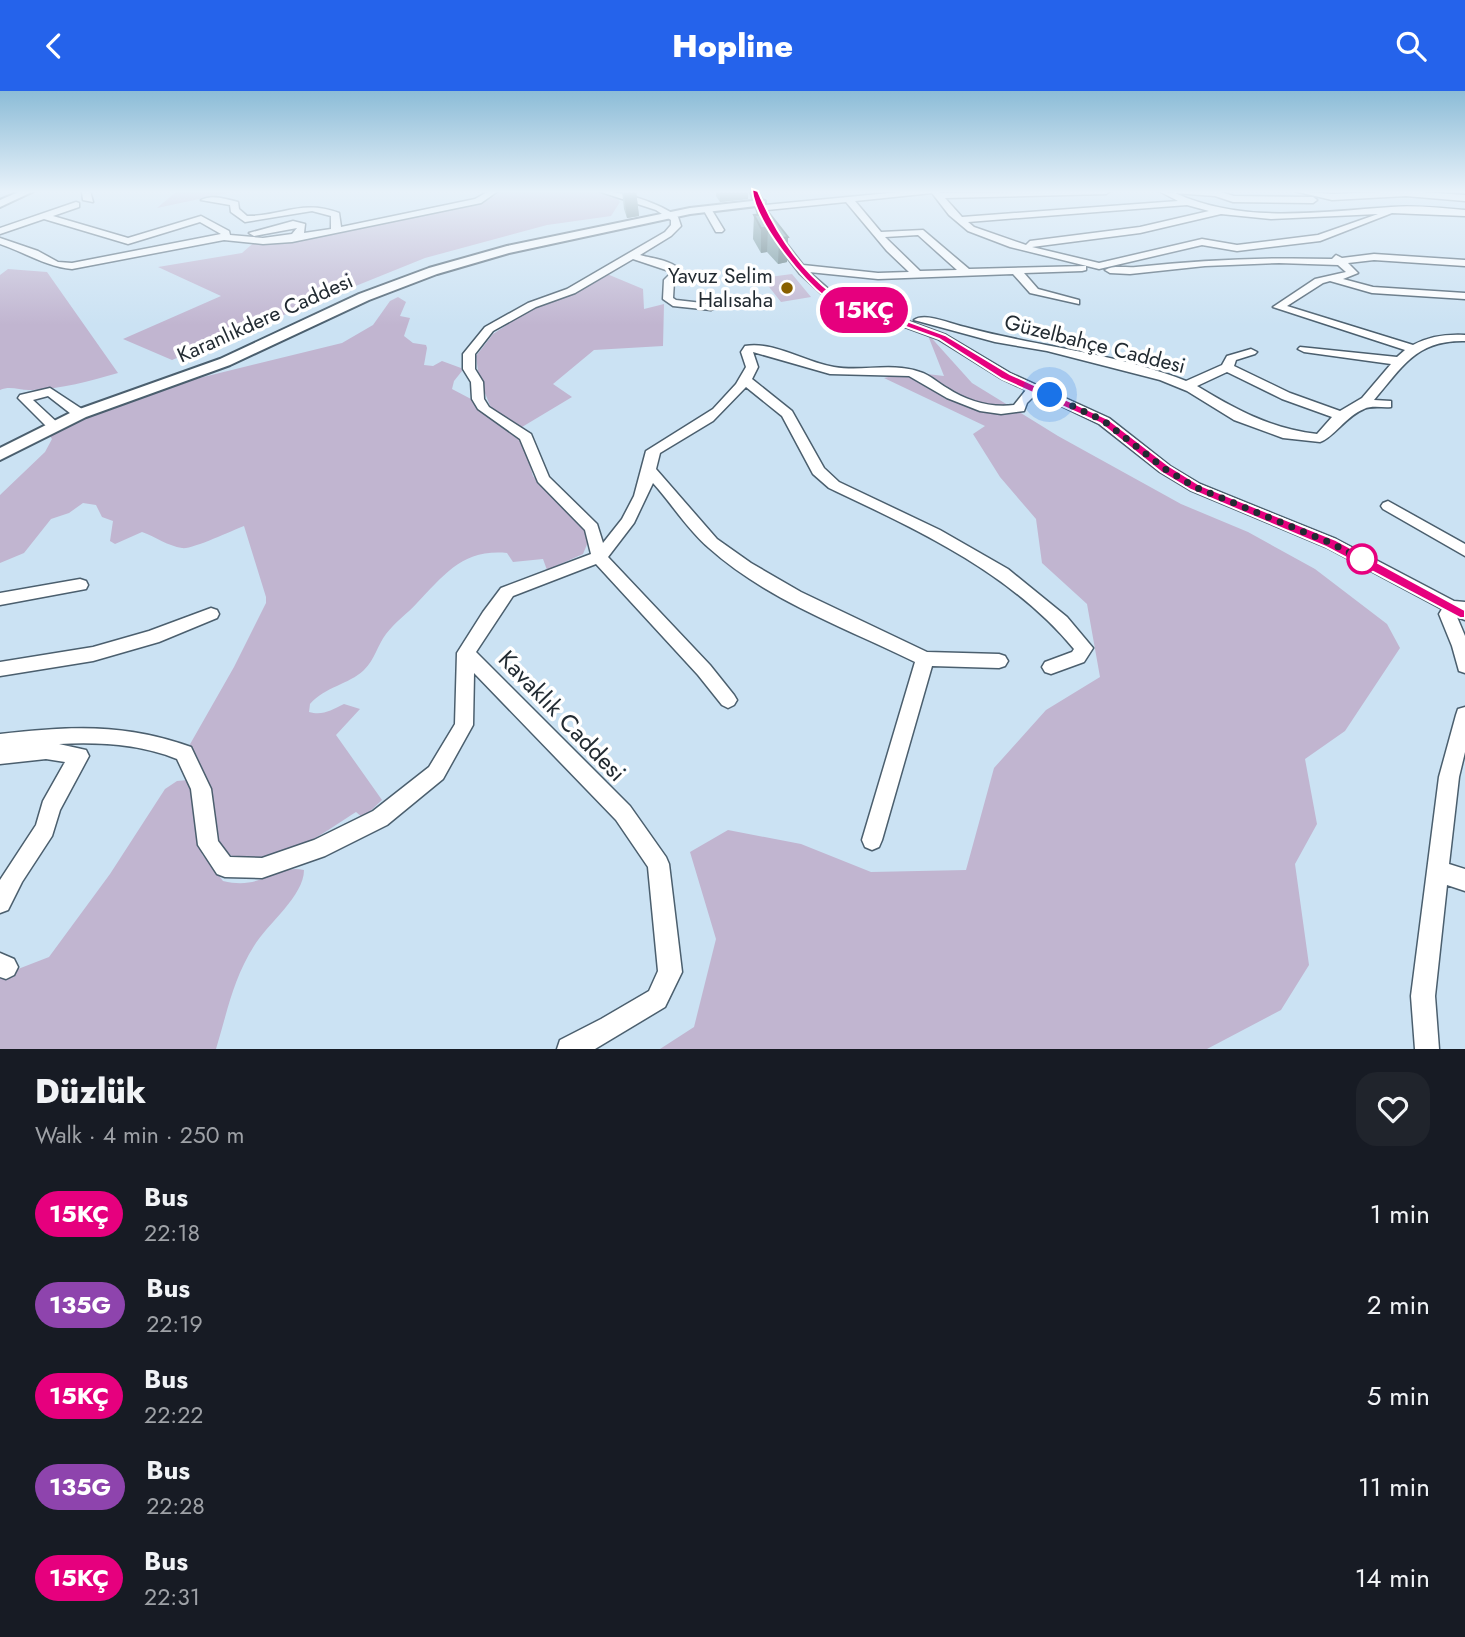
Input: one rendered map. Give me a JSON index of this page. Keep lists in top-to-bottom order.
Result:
{
  "streets": {
    "main road": ["Karanlıkdere Caddesi"],
    "street": ["Güzelbahçe Caddesi", "Kavaklık Caddesi"]
  },
  "places": ["Yavuz Selim Halısaha"],
  "lines": ["bus line 15KÇ"],
  "page": {
    "header": "Hopline",
    "on_map": "15KÇ",
    "heading": ["Düzlük", "Walk · 4 min · 250 m"],
    "list": [
      {
        "mark": "15KÇ",
        "name": "Bus",
        "note": "22:18",
        "value": "1 min"
      },
      {
        "mark": "135G",
        "name": "Bus",
        "note": "22:19",
        "value": "2 min"
      },
      {
        "mark": "15KÇ",
        "name": "Bus",
        "note": "22:22",
        "value": "5 min"
      },
      {
        "mark": "135G",
        "name": "Bus",
        "note": "22:28",
        "value": "11 min"
      },
      {
        "mark": "15KÇ",
        "name": "Bus",
        "note": "22:31",
        "value": "14 min"
      }
    ]
  }
}
